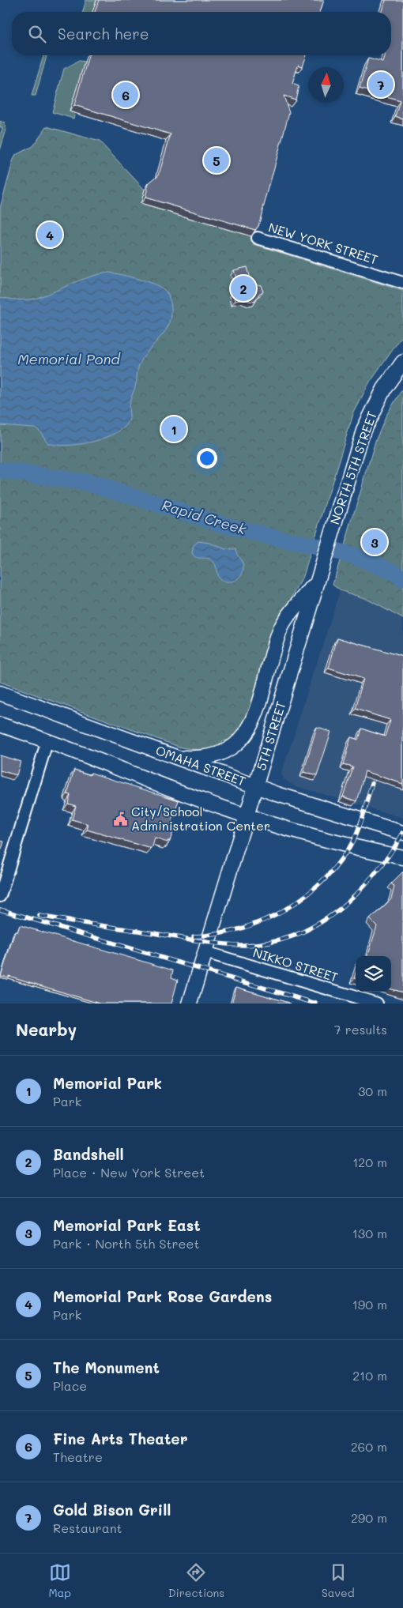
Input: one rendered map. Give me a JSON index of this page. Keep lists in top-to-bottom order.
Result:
{
  "streets": {
    "main road": ["NORTH 5TH STREET", "5TH STREET", "OMAHA STREET"],
    "street": ["NEW YORK STREET", "NIKKO STREET"]
  },
  "crossings": [
    ["NORTH 5TH STREET", "5TH STREET"],
    ["5TH STREET", "OMAHA STREET"],
    ["5TH STREET", "NIKKO STREET"]
  ],
  "water": ["Memorial Pond", "Rapid Creek"],
  "places": {
    "public building": ["City/School Administration Center"]
  },
  "north": "top",
  "page": {
    "search": "Search here",
    "pins": [
      "7",
      "6",
      "5",
      "4",
      "2",
      "1",
      "3"
    ],
    "heading": ["Nearby", "7 results"],
    "list": [
      {
        "mark": "1",
        "name": "Memorial Park",
        "note": "Park",
        "value": "30 m"
      },
      {
        "mark": "2",
        "name": "Bandshell",
        "note": "Place · New York Street",
        "value": "120 m"
      },
      {
        "mark": "3",
        "name": "Memorial Park East",
        "note": "Park · North 5th Street",
        "value": "130 m"
      },
      {
        "mark": "4",
        "name": "Memorial Park Rose Gardens",
        "note": "Park",
        "value": "190 m"
      },
      {
        "mark": "5",
        "name": "The Monument",
        "note": "Place",
        "value": "210 m"
      },
      {
        "mark": "6",
        "name": "Fine Arts Theater",
        "note": "Theatre",
        "value": "260 m"
      },
      {
        "mark": "7",
        "name": "Gold Bison Grill",
        "note": "Restaurant",
        "value": "290 m"
      }
    ],
    "nav": ["Map", "Directions", "Saved"]
  }
}
